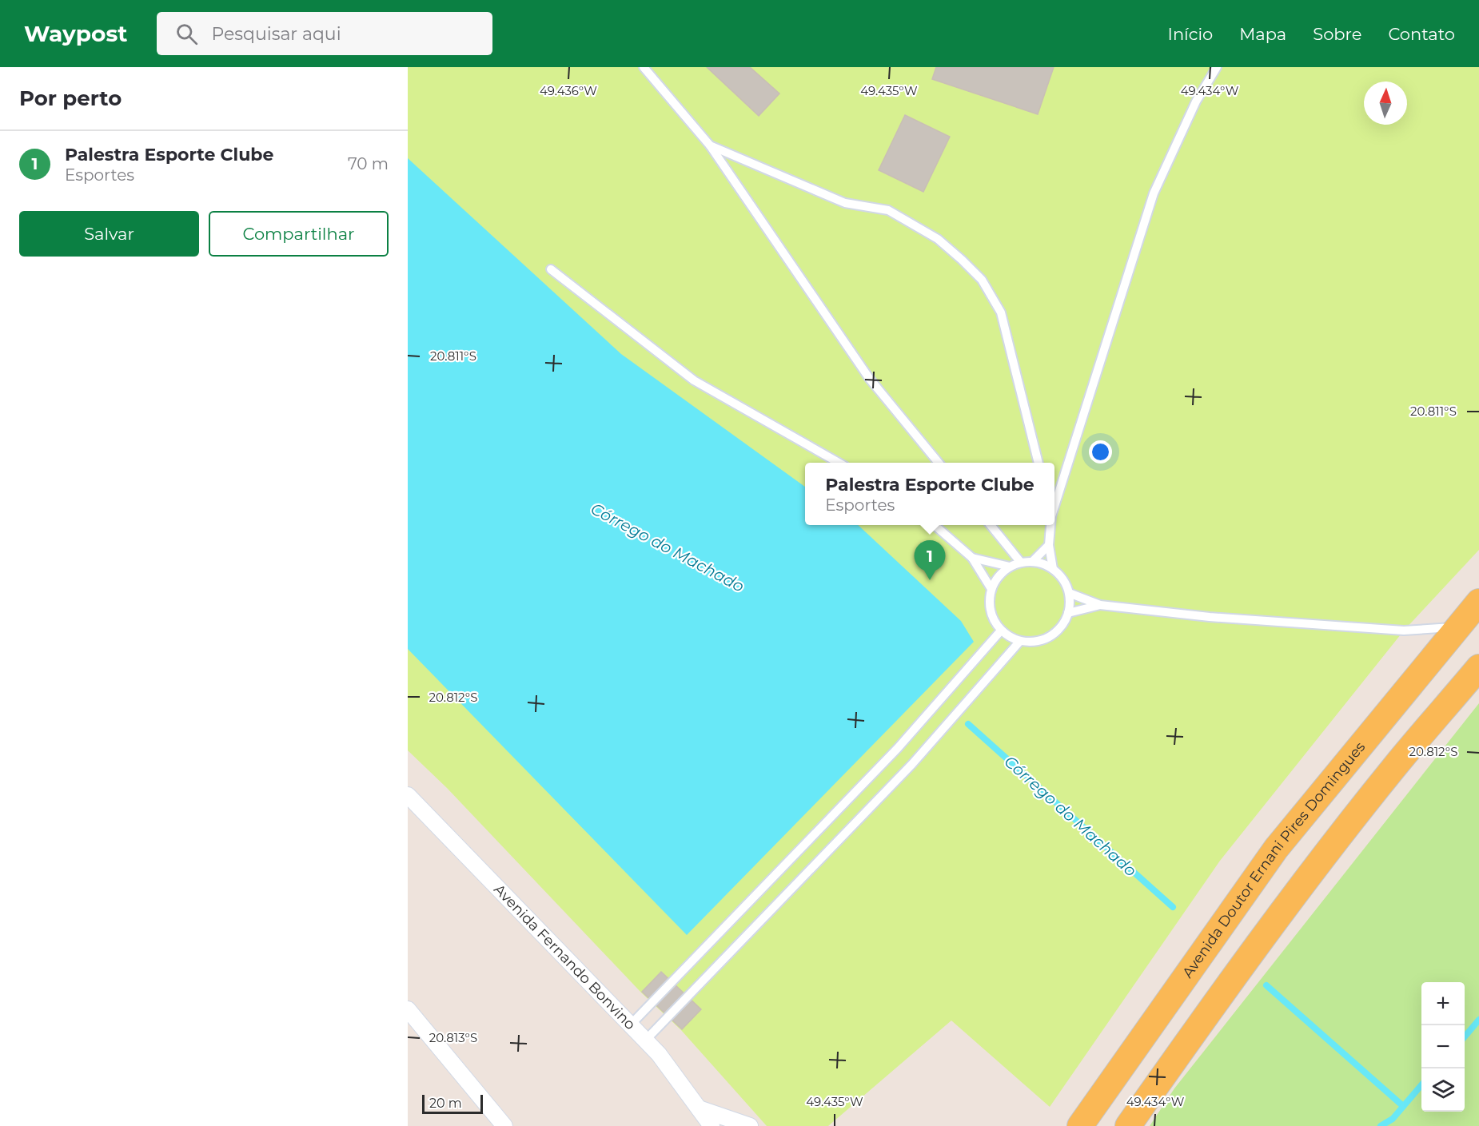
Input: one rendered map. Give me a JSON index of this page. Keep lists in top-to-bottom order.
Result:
{
  "streets": {
    "main road": ["Avenida Doutor Ernani Pires Domingues"],
    "street": ["Avenida Fernando Bonvino"]
  },
  "water": ["Córrego do Machado"],
  "scale_bar": "20 m",
  "north": "top",
  "page": {
    "header": "Waypost",
    "search": "Pesquisar aqui",
    "nav": [
      "Início",
      "Mapa",
      "Sobre",
      "Contato"
    ],
    "heading": "Por perto",
    "list": [
      {
        "mark": "1",
        "name": "Palestra Esporte Clube",
        "note": "Esportes",
        "value": "70 m"
      }
    ],
    "buttons": ["Salvar", "Compartilhar"],
    "popup": ["Palestra Esporte Clube", "Esportes"],
    "pins": "1",
    "map_buttons": ["+", "−"],
    "scale": "20 m"
  },
  "coordinates": [
    "49.436°W",
    "49.435°W",
    "49.434°W",
    "20.811°S",
    "20.812°S",
    "20.813°S"
  ]
}
